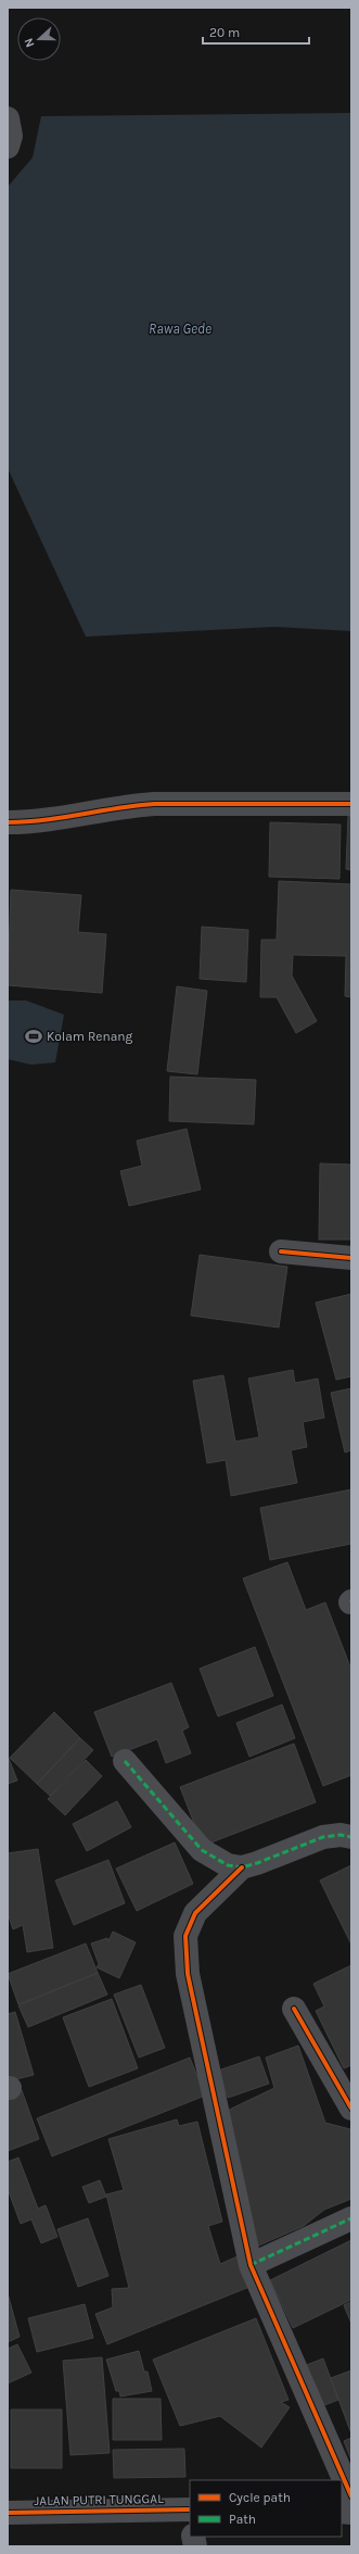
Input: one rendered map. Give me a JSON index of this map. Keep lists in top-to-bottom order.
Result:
{
  "streets": {
    "street": ["JALAN PUTRI TUNGGAL"]
  },
  "water": ["Rawa Gede"],
  "places": {
    "sports": ["Kolam Renang"]
  },
  "legend": ["Cycle path", "Path"],
  "scale_bar": "20 m",
  "north": "left"
}
